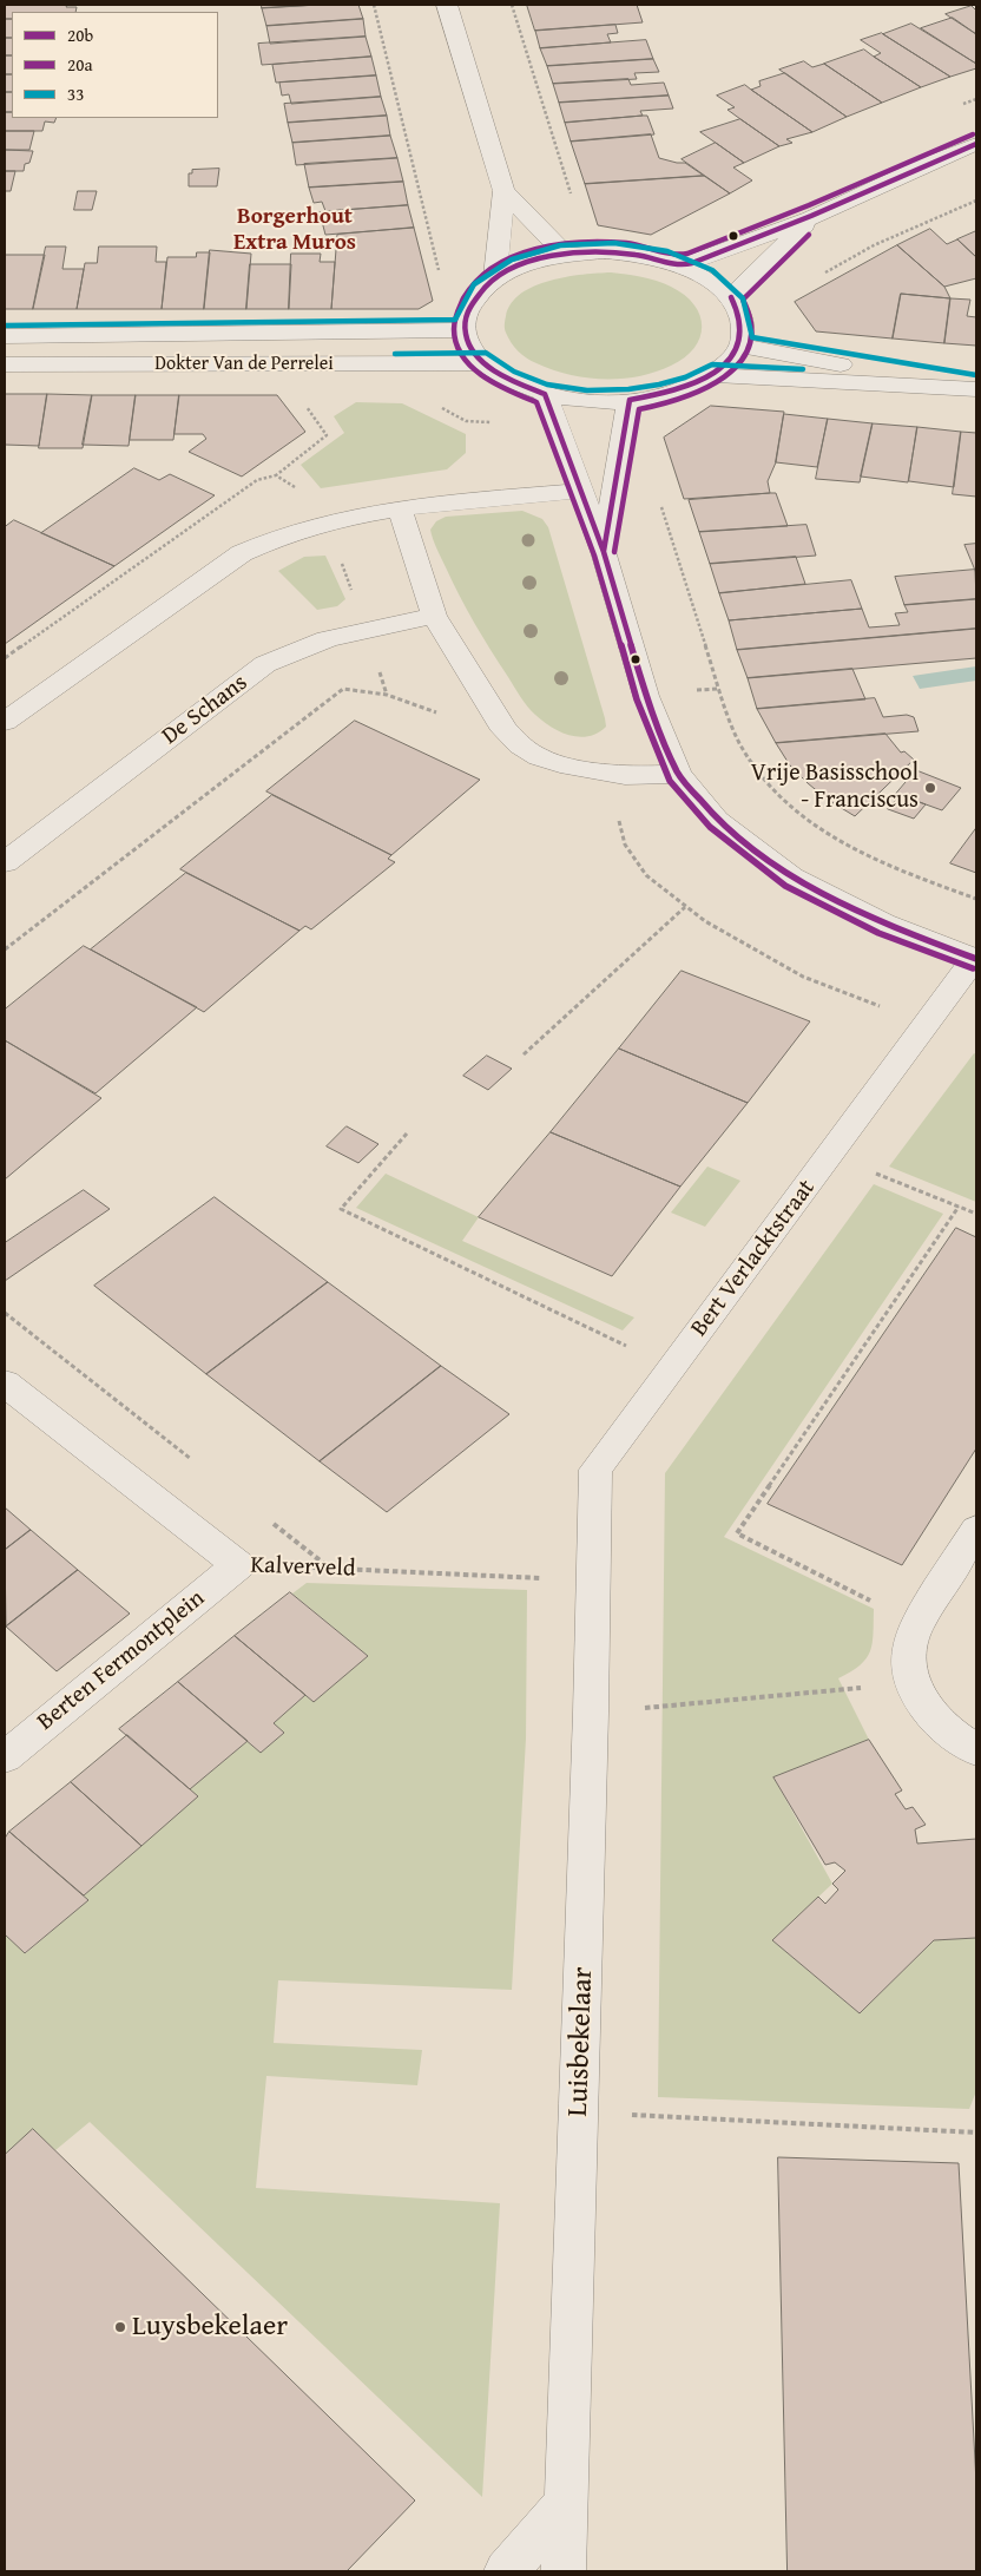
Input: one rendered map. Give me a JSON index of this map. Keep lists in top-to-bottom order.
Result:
{
  "streets": {
    "street": [
      "Dokter Van de Perrelei",
      "De Schans",
      "Bert Verlacktstraat",
      "Kalverveld",
      "Berten Fermontplein",
      "Luisbekelaar"
    ]
  },
  "crossings": [
    ["Bert Verlacktstraat", "Kalverveld"],
    ["Bert Verlacktstraat", "Luisbekelaar"],
    ["Kalverveld", "Berten Fermontplein"],
    ["Kalverveld", "Luisbekelaar"]
  ],
  "districts": ["Borgerhout Extra Muros"],
  "places": ["Vrije Basisschool - Franciscus", "Luysbekelaer"],
  "lines": ["transit line 20a", "transit line 20b", "transit line 33"],
  "legend": ["20b", "20a", "33"]
}
